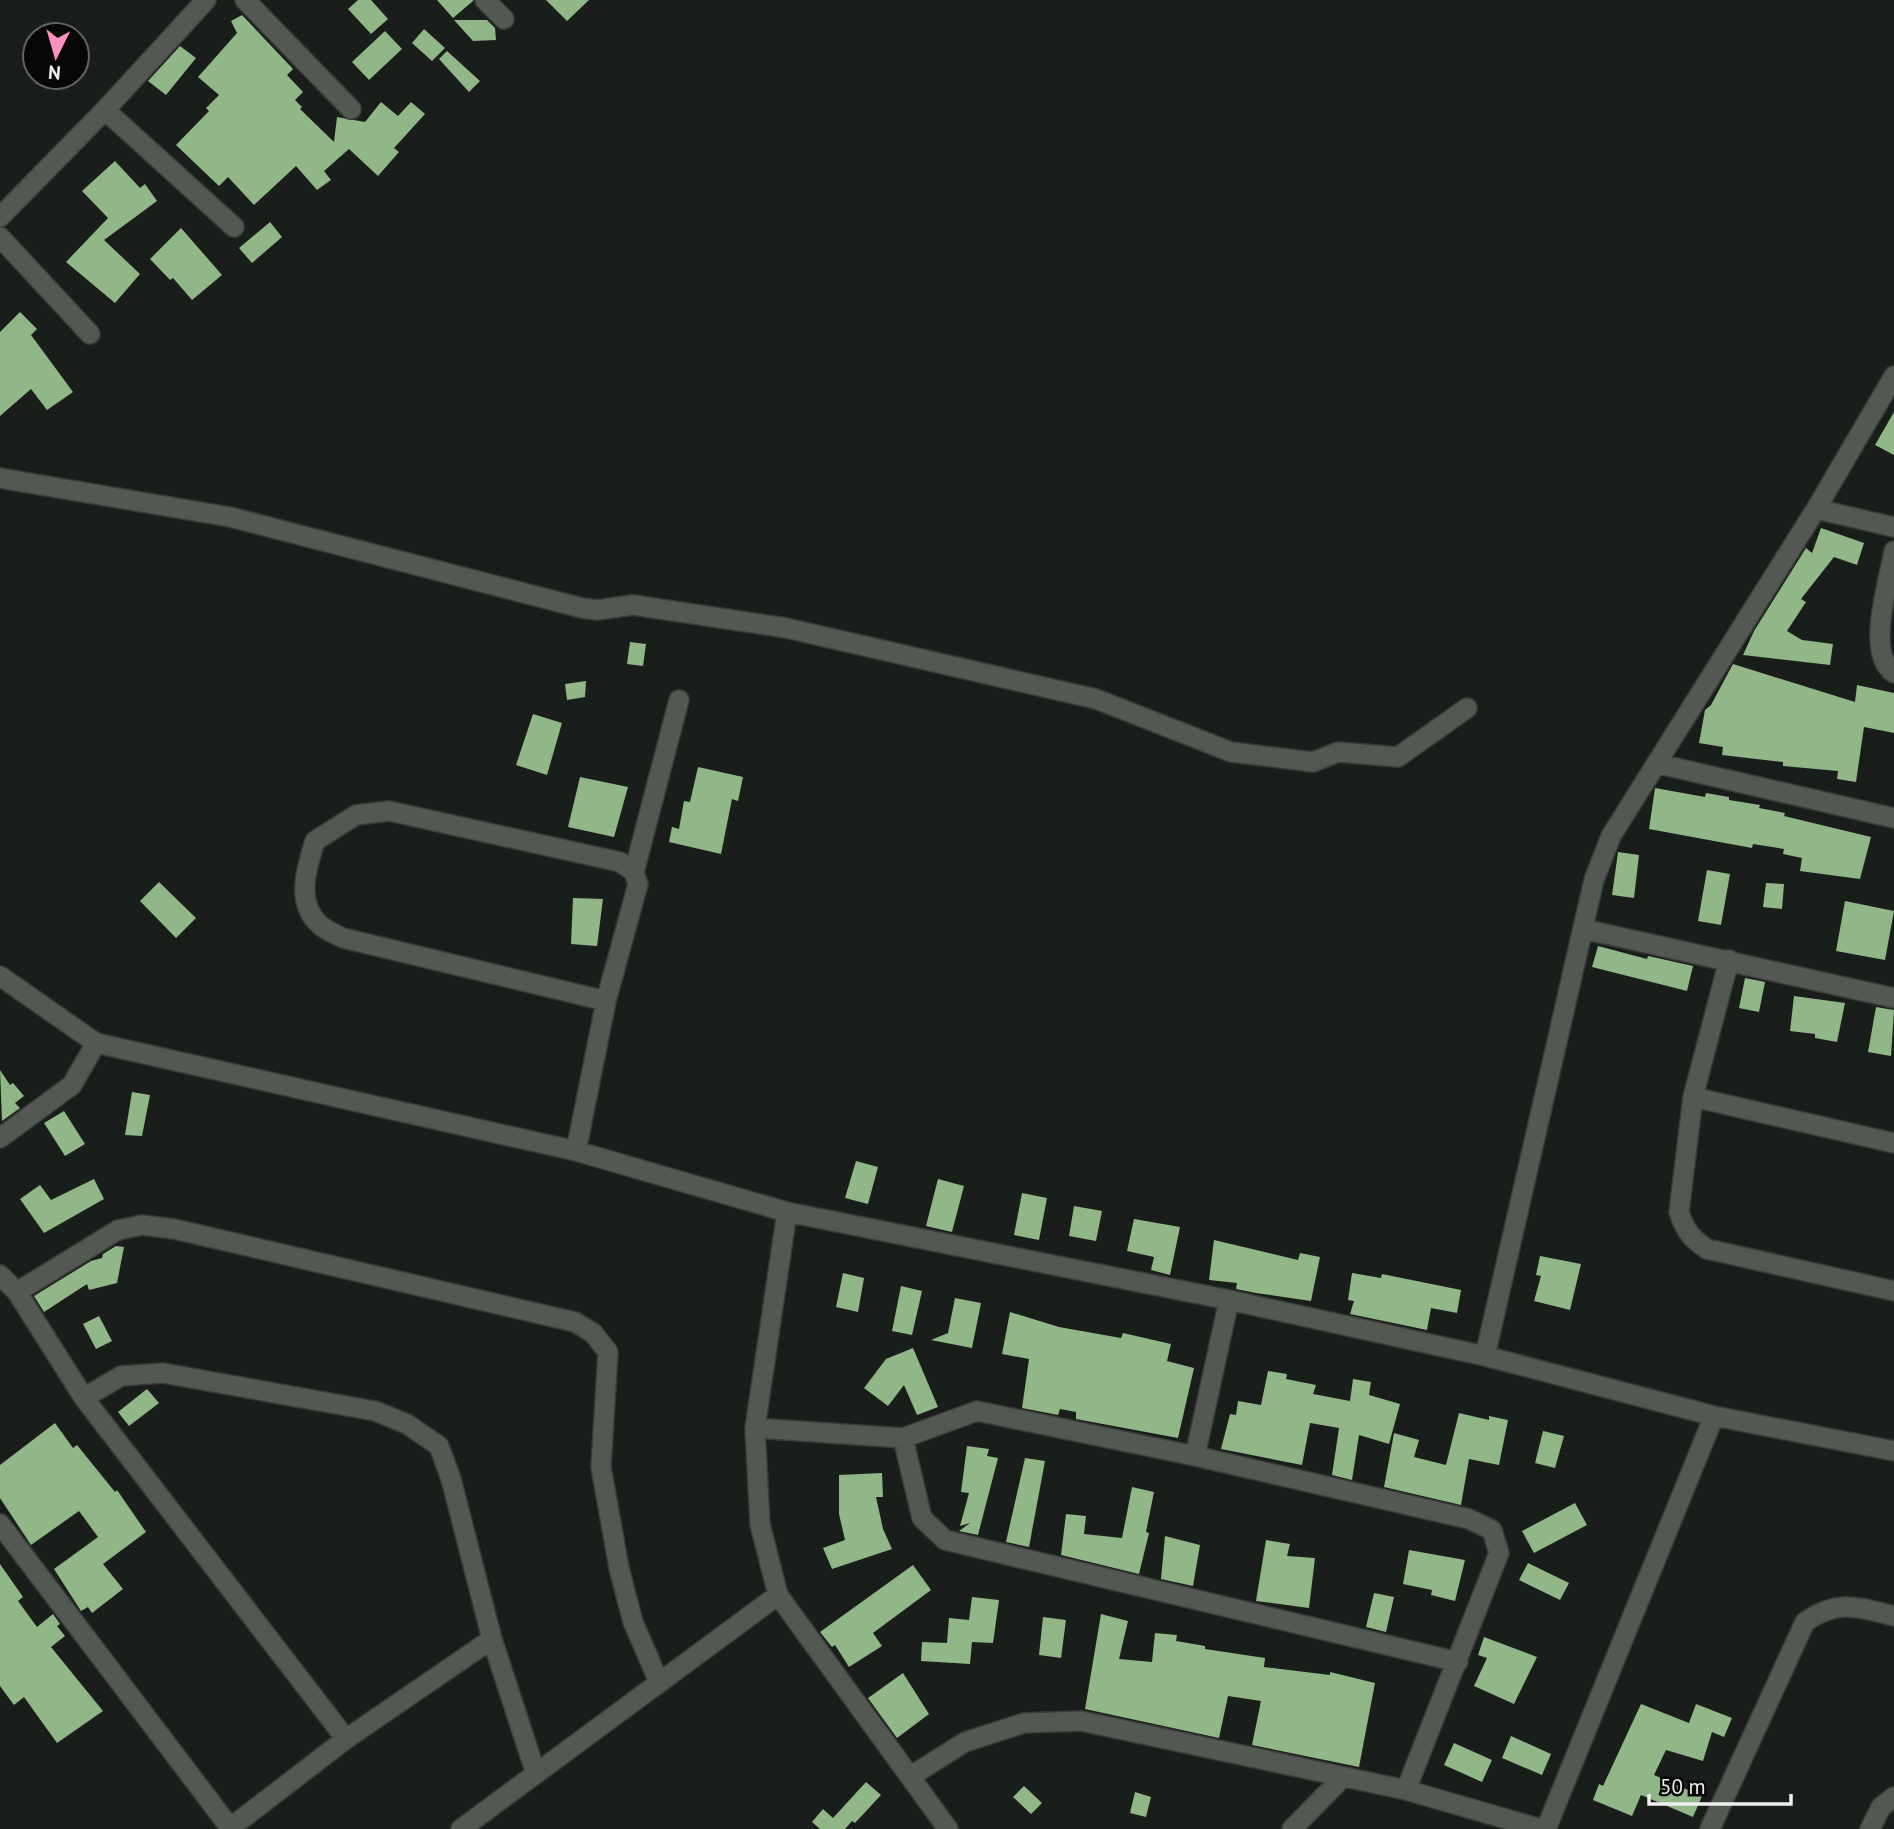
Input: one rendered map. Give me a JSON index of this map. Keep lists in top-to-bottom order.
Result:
{
  "scale_bar": "50 m",
  "north": "bottom"
}
